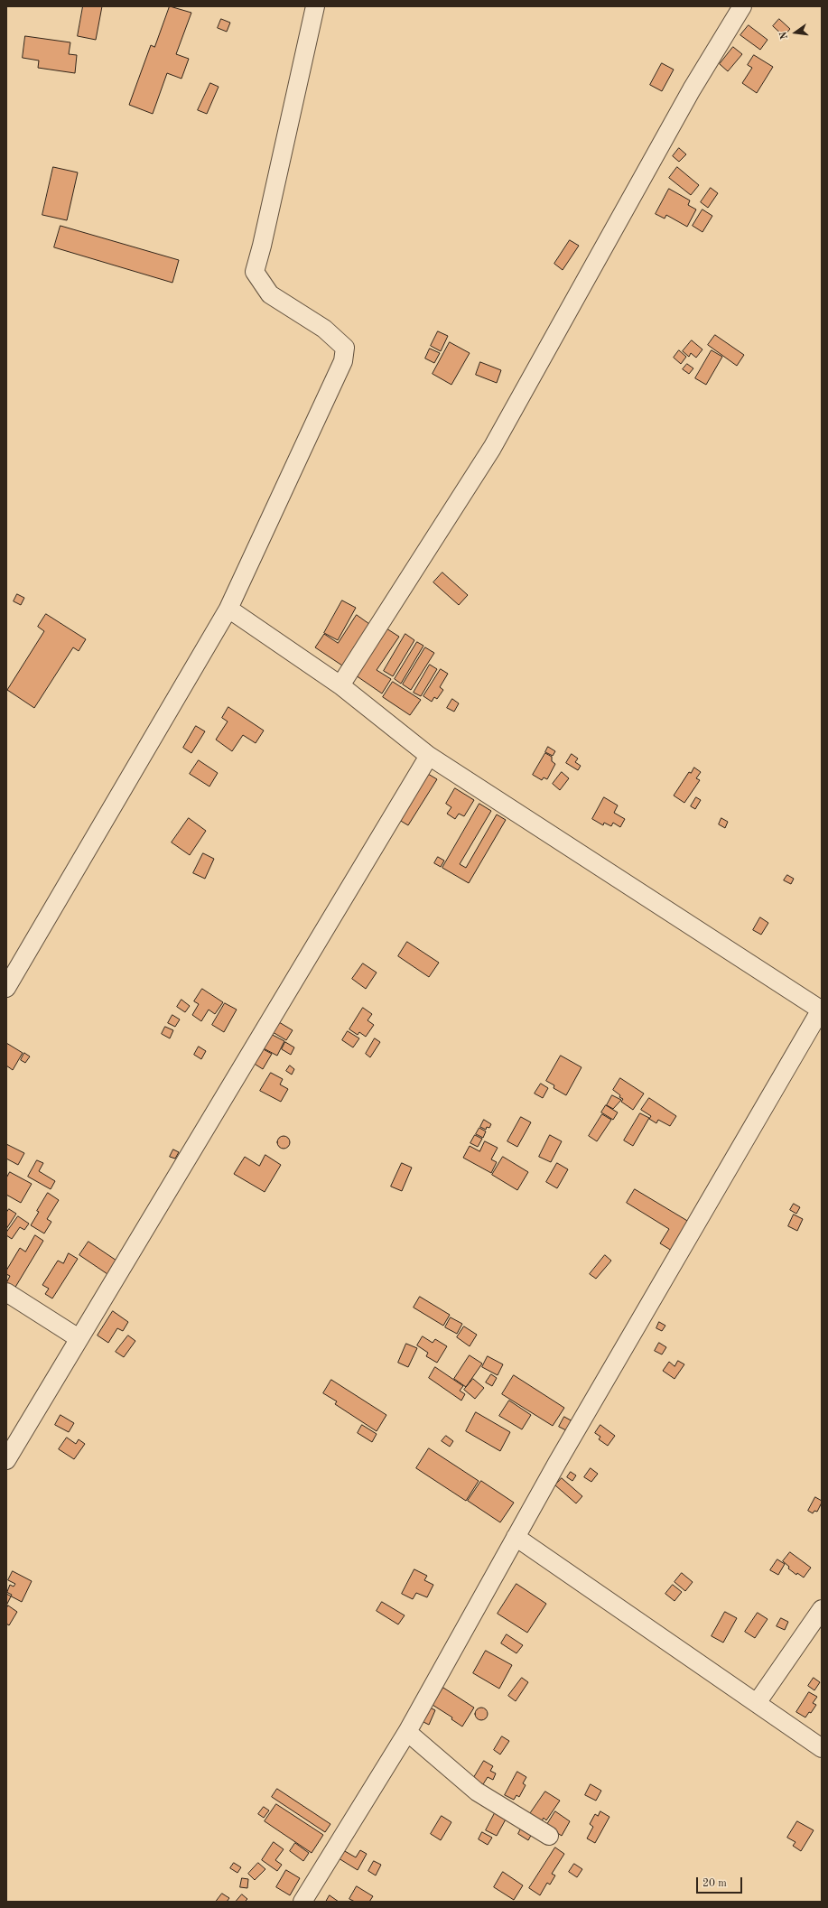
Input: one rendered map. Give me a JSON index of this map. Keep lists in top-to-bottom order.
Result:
{
  "scale_bar": "20 m",
  "north": "left"
}
